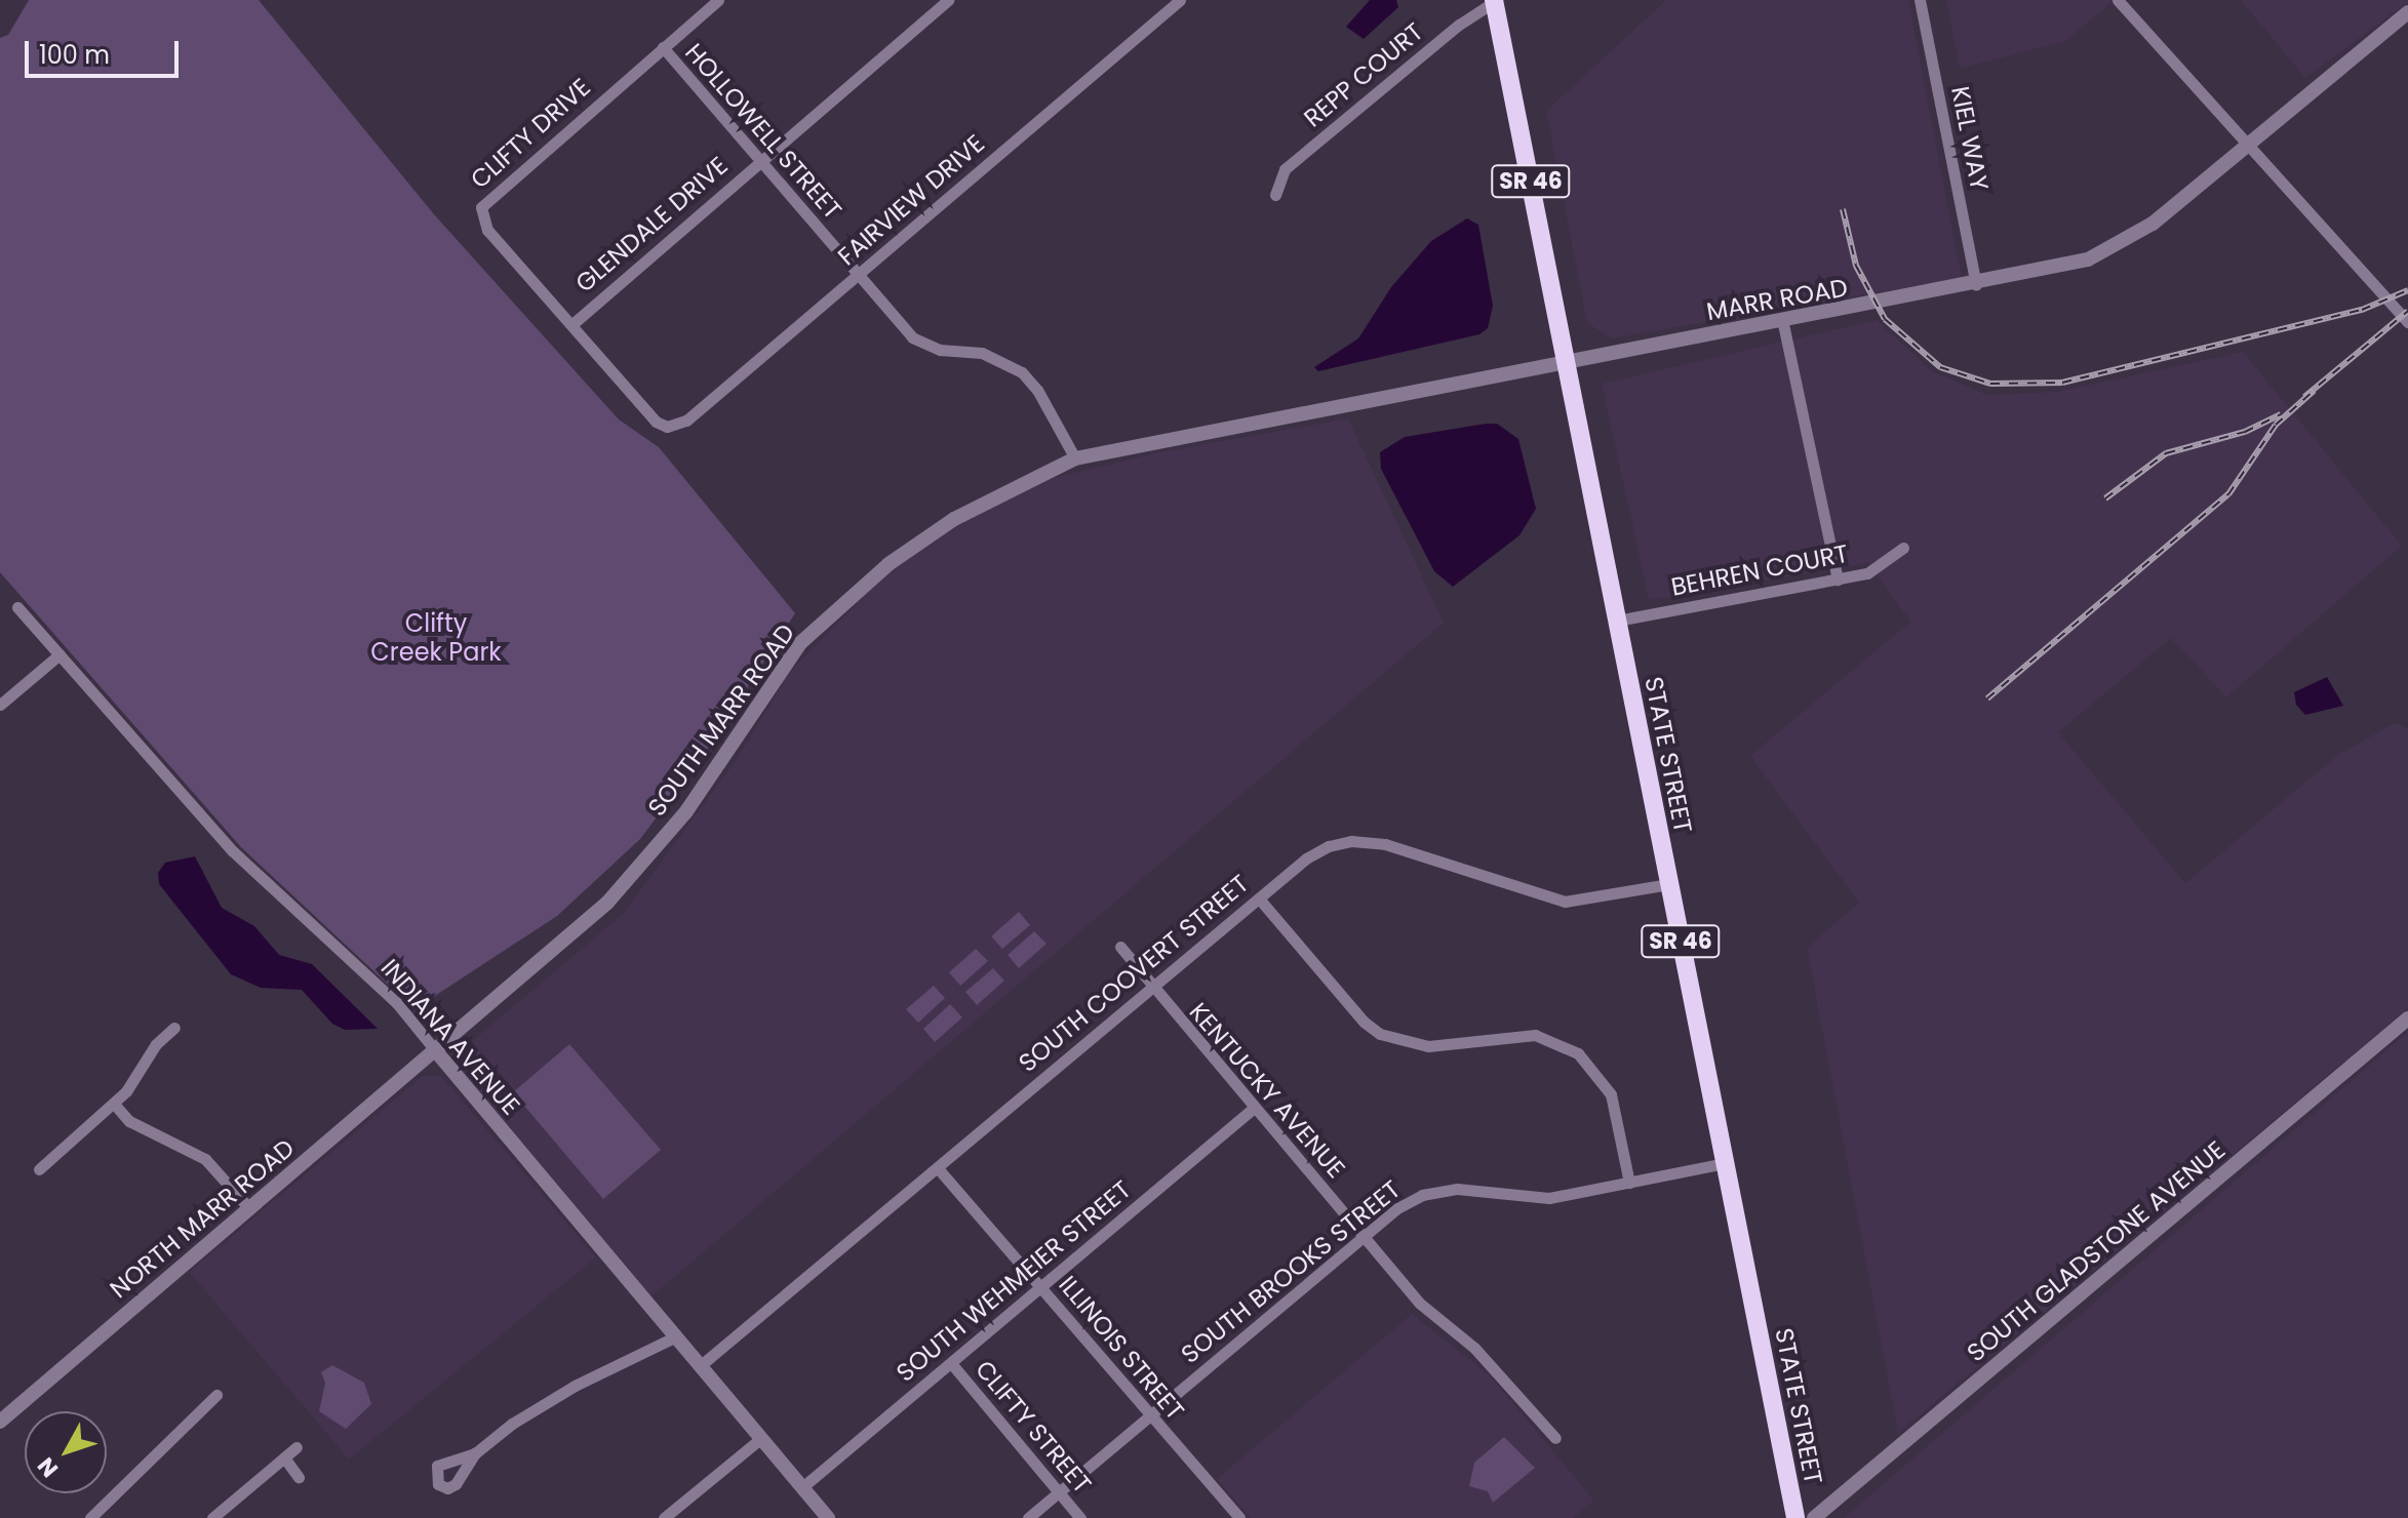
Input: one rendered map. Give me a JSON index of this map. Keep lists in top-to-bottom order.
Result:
{
  "streets": {
    "highway": ["SR 46", "STATE STREET"],
    "street": [
      "REPP COURT",
      "HOLLOWELL STREET",
      "CLIFTY DRIVE",
      "KIEL WAY",
      "FAIRVIEW DRIVE",
      "GLENDALE DRIVE",
      "MARR ROAD",
      "BEHREN COURT",
      "SOUTH MARR ROAD",
      "SOUTH COOVERT STREET",
      "INDIANA AVENUE",
      "KENTUCKY AVENUE",
      "NORTH MARR ROAD",
      "SOUTH GLADSTONE AVENUE",
      "SOUTH BROOKS STREET",
      "SOUTH WEHMEIER STREET",
      "ILLINOIS STREET",
      "CLIFTY STREET"
    ]
  },
  "crossings": [
    ["REPP COURT", "STATE STREET"],
    ["HOLLOWELL STREET", "CLIFTY DRIVE"],
    ["HOLLOWELL STREET", "FAIRVIEW DRIVE"],
    ["HOLLOWELL STREET", "GLENDALE DRIVE"],
    ["HOLLOWELL STREET", "MARR ROAD"],
    ["HOLLOWELL STREET", "SOUTH MARR ROAD"],
    ["CLIFTY DRIVE", "FAIRVIEW DRIVE"],
    ["CLIFTY DRIVE", "GLENDALE DRIVE"],
    ["KIEL WAY", "MARR ROAD"],
    ["MARR ROAD", "SOUTH MARR ROAD"],
    ["MARR ROAD", "STATE STREET"],
    ["BEHREN COURT", "STATE STREET"],
    ["SOUTH MARR ROAD", "INDIANA AVENUE"],
    ["SOUTH MARR ROAD", "NORTH MARR ROAD"],
    ["STATE STREET", "SOUTH COOVERT STREET"],
    ["STATE STREET", "SOUTH BROOKS STREET"],
    ["SOUTH COOVERT STREET", "INDIANA AVENUE"],
    ["SOUTH COOVERT STREET", "KENTUCKY AVENUE"],
    ["SOUTH COOVERT STREET", "ILLINOIS STREET"],
    ["INDIANA AVENUE", "NORTH MARR ROAD"],
    ["INDIANA AVENUE", "SOUTH WEHMEIER STREET"],
    ["KENTUCKY AVENUE", "SOUTH BROOKS STREET"],
    ["KENTUCKY AVENUE", "SOUTH WEHMEIER STREET"],
    ["SOUTH BROOKS STREET", "ILLINOIS STREET"],
    ["SOUTH BROOKS STREET", "CLIFTY STREET"],
    ["SOUTH WEHMEIER STREET", "ILLINOIS STREET"],
    ["SOUTH WEHMEIER STREET", "CLIFTY STREET"]
  ],
  "parks": ["Clifty Creek Park"],
  "scale_bar": "100 m",
  "north": "bottom left"
}
